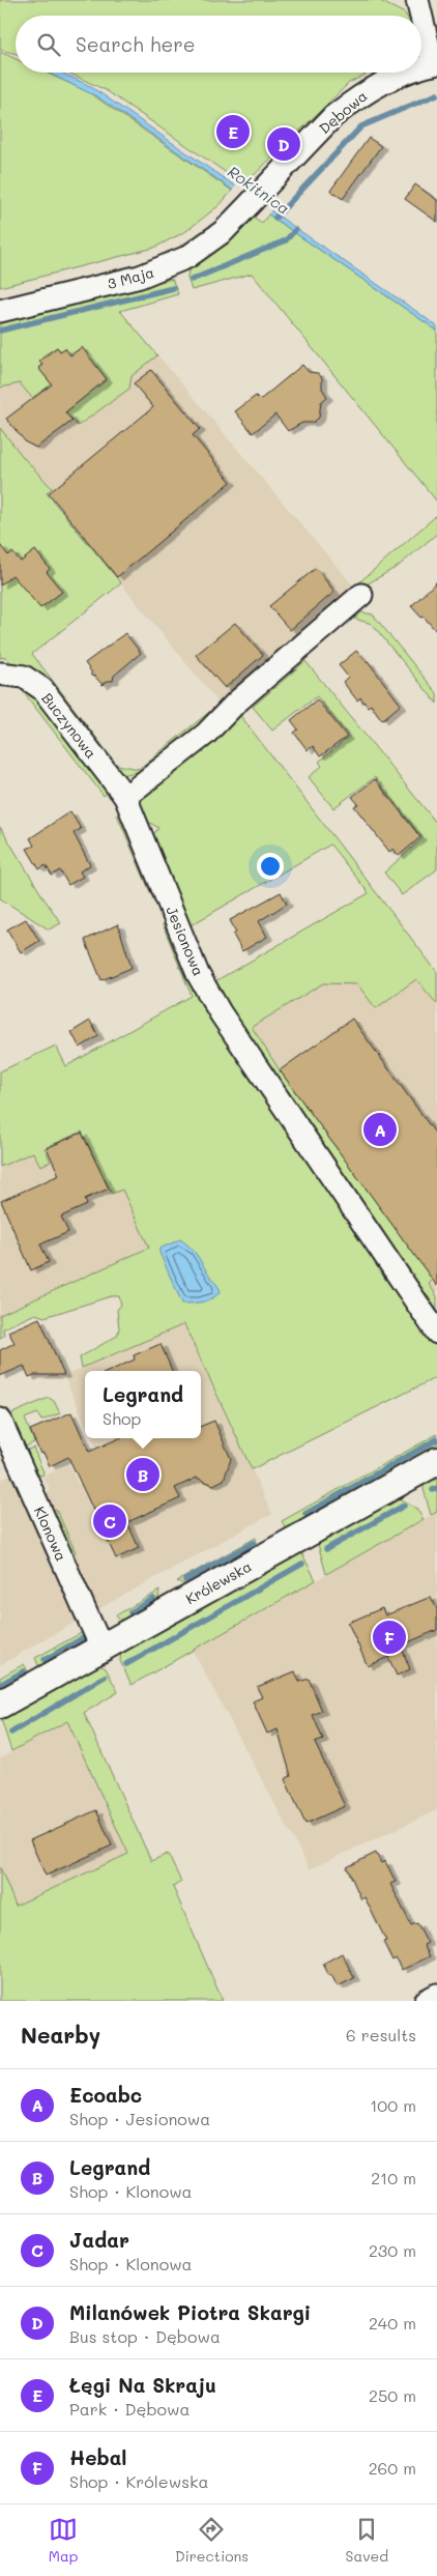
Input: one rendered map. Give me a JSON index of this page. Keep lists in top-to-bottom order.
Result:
{
  "streets": {
    "main road": ["Królewska"],
    "street": [
      "Dębowa",
      "3 Maja",
      "Buczynowa",
      "Jesionowa",
      "Klonowa"
    ]
  },
  "crossings": [
    ["Dębowa", "3 Maja"],
    ["Buczynowa", "Jesionowa"],
    ["Klonowa", "Królewska"]
  ],
  "water": ["Rokitnica"],
  "page": {
    "search": "Search here",
    "pins": [
      "E",
      "D",
      "A",
      "B",
      "C",
      "F"
    ],
    "popup": ["Legrand", "Shop"],
    "heading": ["Nearby", "6 results"],
    "list": [
      {
        "mark": "A",
        "name": "Ecoabc",
        "note": "Shop · Jesionowa",
        "value": "100 m"
      },
      {
        "mark": "B",
        "name": "Legrand",
        "note": "Shop · Klonowa",
        "value": "210 m"
      },
      {
        "mark": "C",
        "name": "Jadar",
        "note": "Shop · Klonowa",
        "value": "230 m"
      },
      {
        "mark": "D",
        "name": "Milanówek Piotra Skargi",
        "note": "Bus stop · Dębowa",
        "value": "240 m"
      },
      {
        "mark": "E",
        "name": "Łęgi Na Skraju",
        "note": "Park · Dębowa",
        "value": "250 m"
      },
      {
        "mark": "F",
        "name": "Hebal",
        "note": "Shop · Królewska",
        "value": "260 m"
      }
    ],
    "nav": ["Map", "Directions", "Saved"]
  }
}
